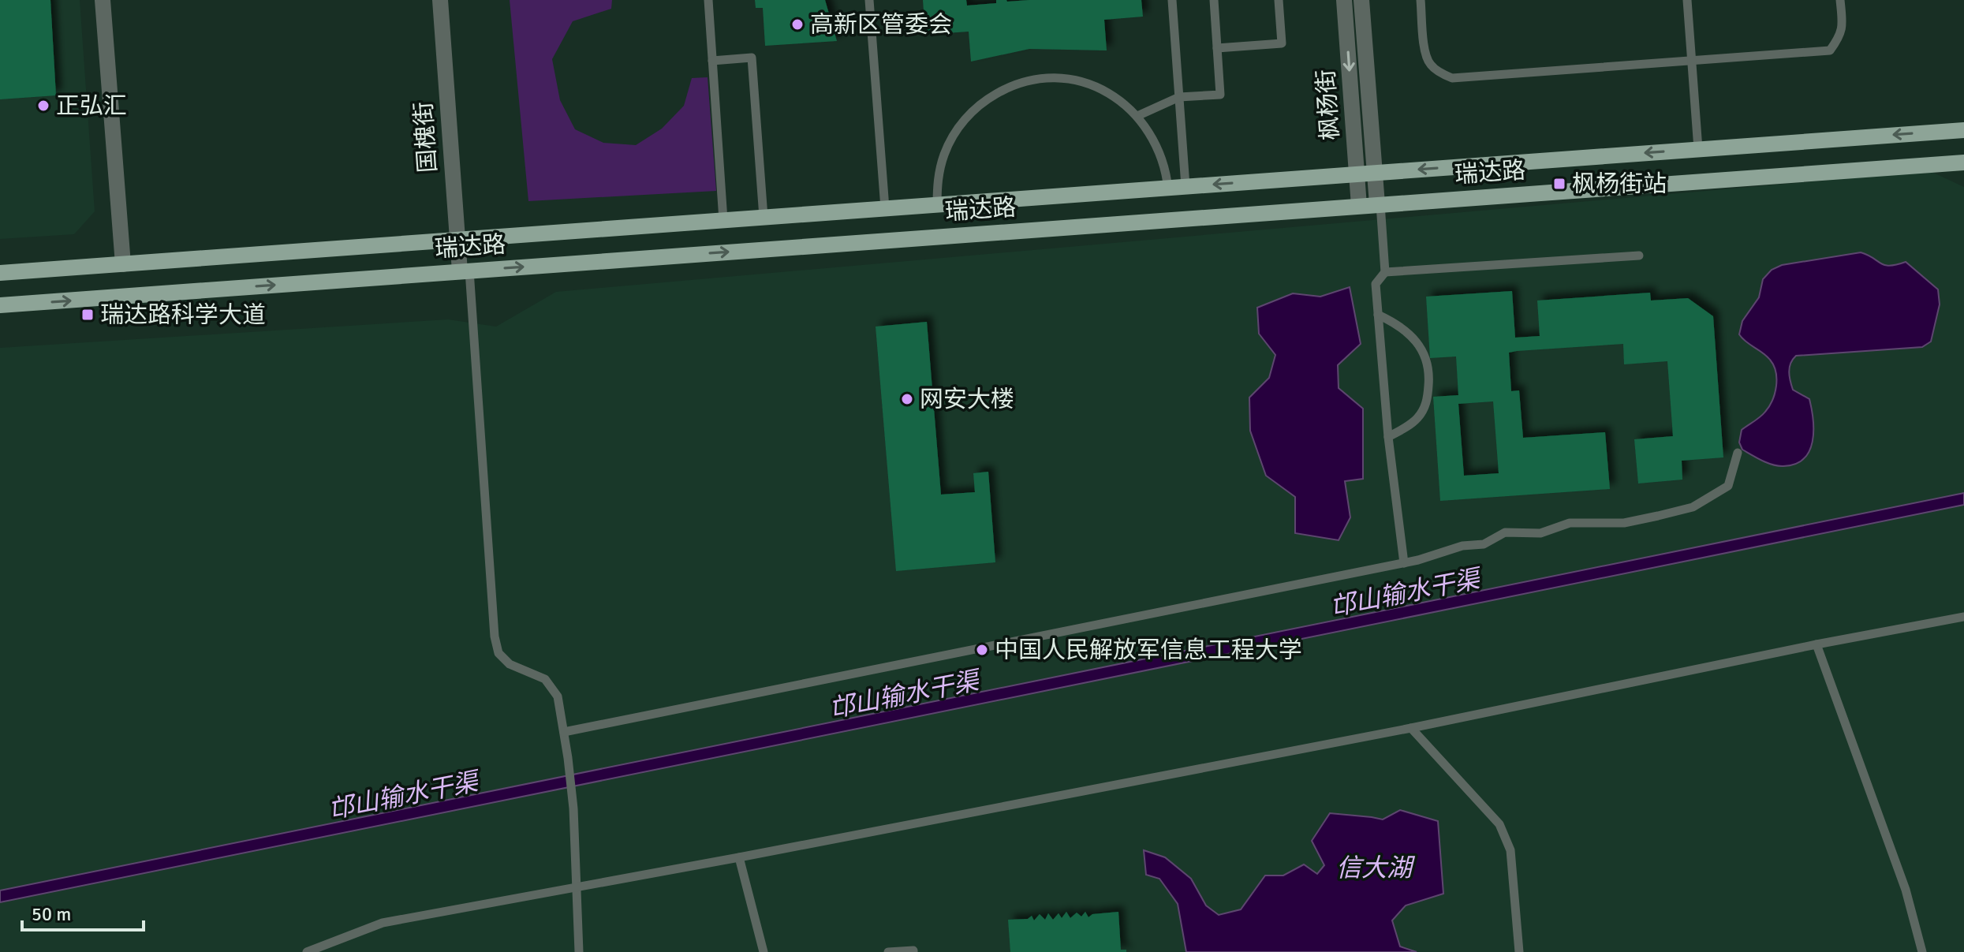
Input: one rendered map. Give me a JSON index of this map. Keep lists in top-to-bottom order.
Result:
{
  "streets": {
    "main road": ["瑞达路"],
    "street": ["枫杨街", "国槐街"]
  },
  "crossings": [
    ["枫杨街", "瑞达路"],
    ["国槐街", "瑞达路"]
  ],
  "water": ["邙山输水干渠", "信大湖"],
  "places": {
    "other": [
      "高新区管委会",
      "正弘汇",
      "网安大楼",
      "中国人民解放军信息工程大学"
    ],
    "transit": ["枫杨街站", "瑞达路科学大道"]
  },
  "scale_bar": "50 m"
}
